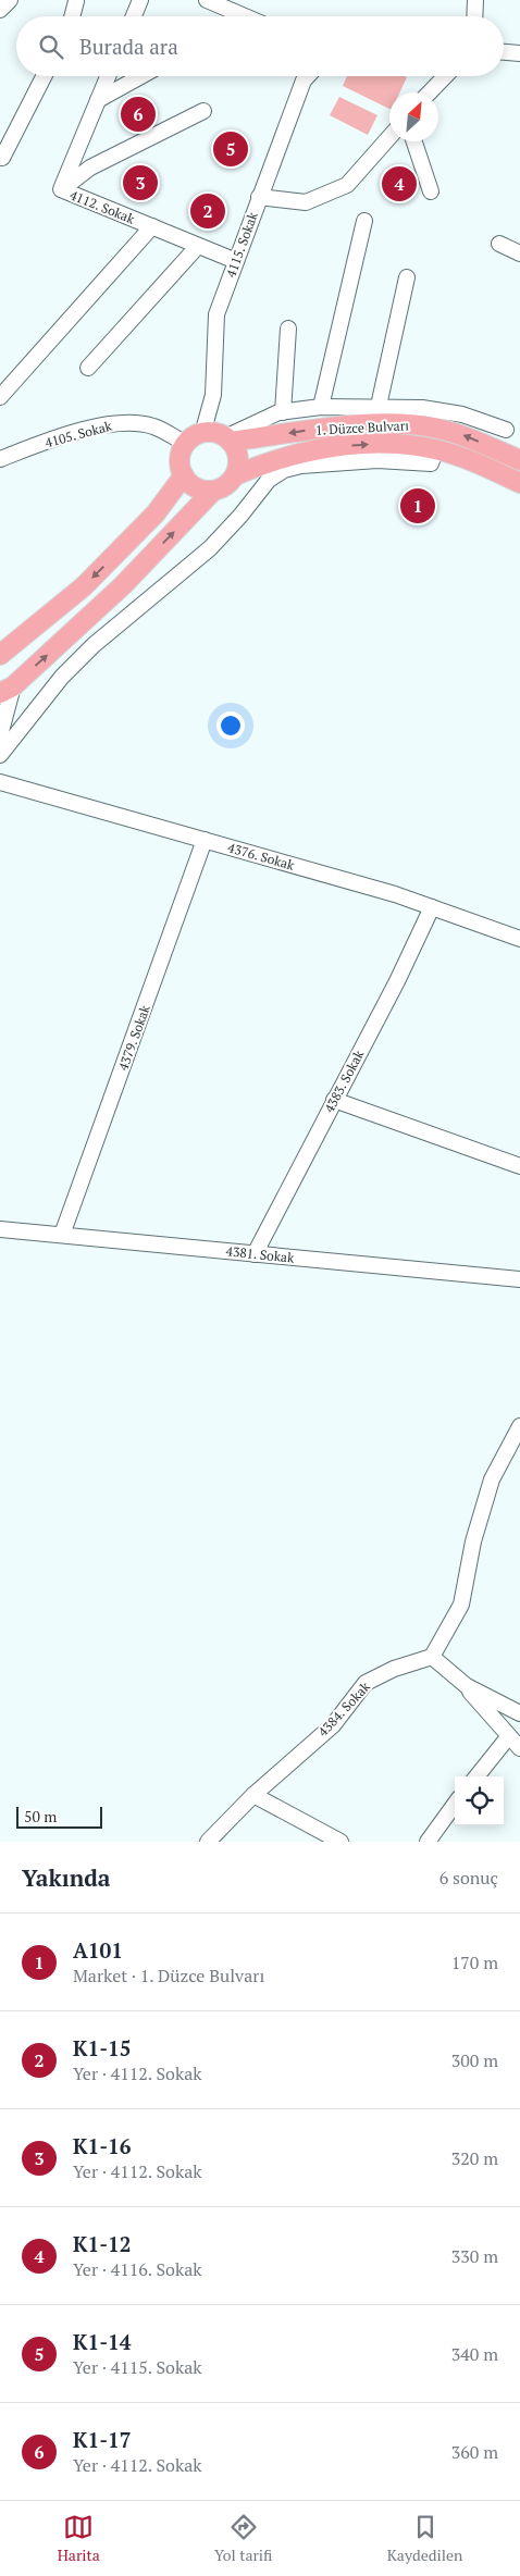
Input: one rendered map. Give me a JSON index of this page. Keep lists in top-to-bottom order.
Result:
{
  "streets": {
    "main road": ["1. Düzce Bulvarı"],
    "street": [
      "4112. Sokak",
      "4115. Sokak",
      "4105. Sokak",
      "4376. Sokak",
      "4379. Sokak",
      "4383. Sokak",
      "4381. Sokak",
      "4384. Sokak"
    ]
  },
  "crossings": [
    ["4112. Sokak", "4115. Sokak"],
    ["4115. Sokak", "1. Düzce Bulvarı"],
    ["4115. Sokak", "4105. Sokak"],
    ["1. Düzce Bulvarı", "4105. Sokak"],
    ["4376. Sokak", "4379. Sokak"],
    ["4376. Sokak", "4383. Sokak"],
    ["4379. Sokak", "4381. Sokak"],
    ["4383. Sokak", "4381. Sokak"]
  ],
  "scale_bar": "50 m",
  "north": "top right",
  "page": {
    "search": "Burada ara",
    "pins": [
      "6",
      "5",
      "3",
      "4",
      "2",
      "1"
    ],
    "scale": "50 m",
    "heading": ["Yakında", "6 sonuç"],
    "list": [
      {
        "mark": "1",
        "name": "A101",
        "note": "Market · 1. Düzce Bulvarı",
        "value": "170 m"
      },
      {
        "mark": "2",
        "name": "K1-15",
        "note": "Yer · 4112. Sokak",
        "value": "300 m"
      },
      {
        "mark": "3",
        "name": "K1-16",
        "note": "Yer · 4112. Sokak",
        "value": "320 m"
      },
      {
        "mark": "4",
        "name": "K1-12",
        "note": "Yer · 4116. Sokak",
        "value": "330 m"
      },
      {
        "mark": "5",
        "name": "K1-14",
        "note": "Yer · 4115. Sokak",
        "value": "340 m"
      },
      {
        "mark": "6",
        "name": "K1-17",
        "note": "Yer · 4112. Sokak",
        "value": "360 m"
      }
    ],
    "nav": ["Harita", "Yol tarifi", "Kaydedilen"]
  }
}
